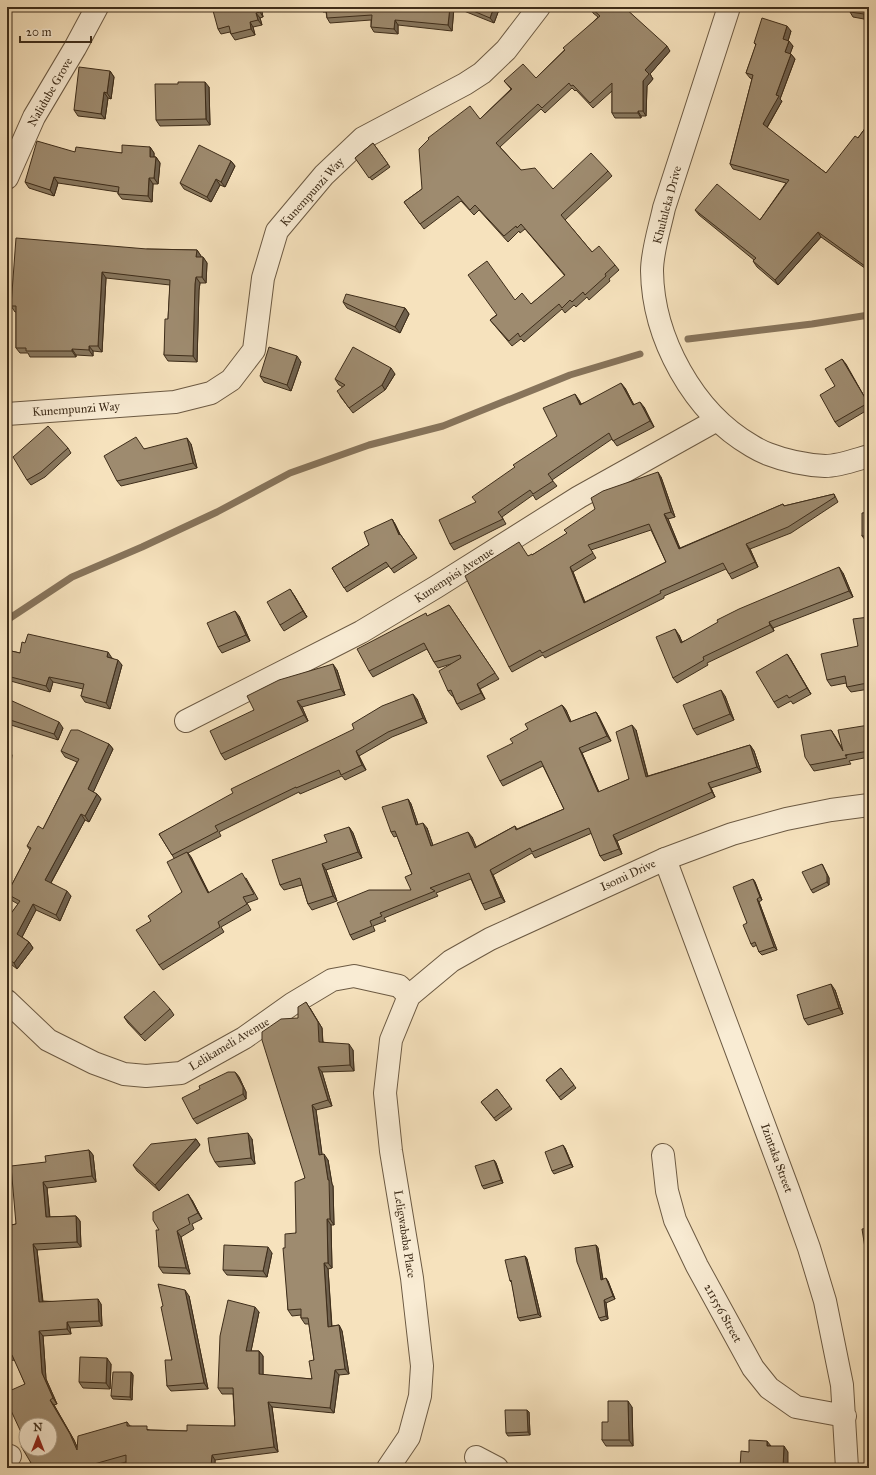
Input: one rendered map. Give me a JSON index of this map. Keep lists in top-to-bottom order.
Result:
{
  "streets": {
    "street": [
      "Nalidube Grove",
      "Kunempunzi Way",
      "Khululeka Drive",
      "Kunempisi Avenue",
      "Isomi Drive",
      "Lelikameli Avenue",
      "Izintaka Street",
      "Leligwababa Place",
      "211556 Street"
    ]
  },
  "crossings": [
    ["Khululeka Drive", "Kunempisi Avenue"],
    ["Isomi Drive", "Lelikameli Avenue"],
    ["Isomi Drive", "Izintaka Street"],
    ["Isomi Drive", "Leligwababa Place"],
    ["Lelikameli Avenue", "Leligwababa Place"],
    ["Izintaka Street", "211556 Street"]
  ],
  "scale_bar": "20 m",
  "north": "top"
}
